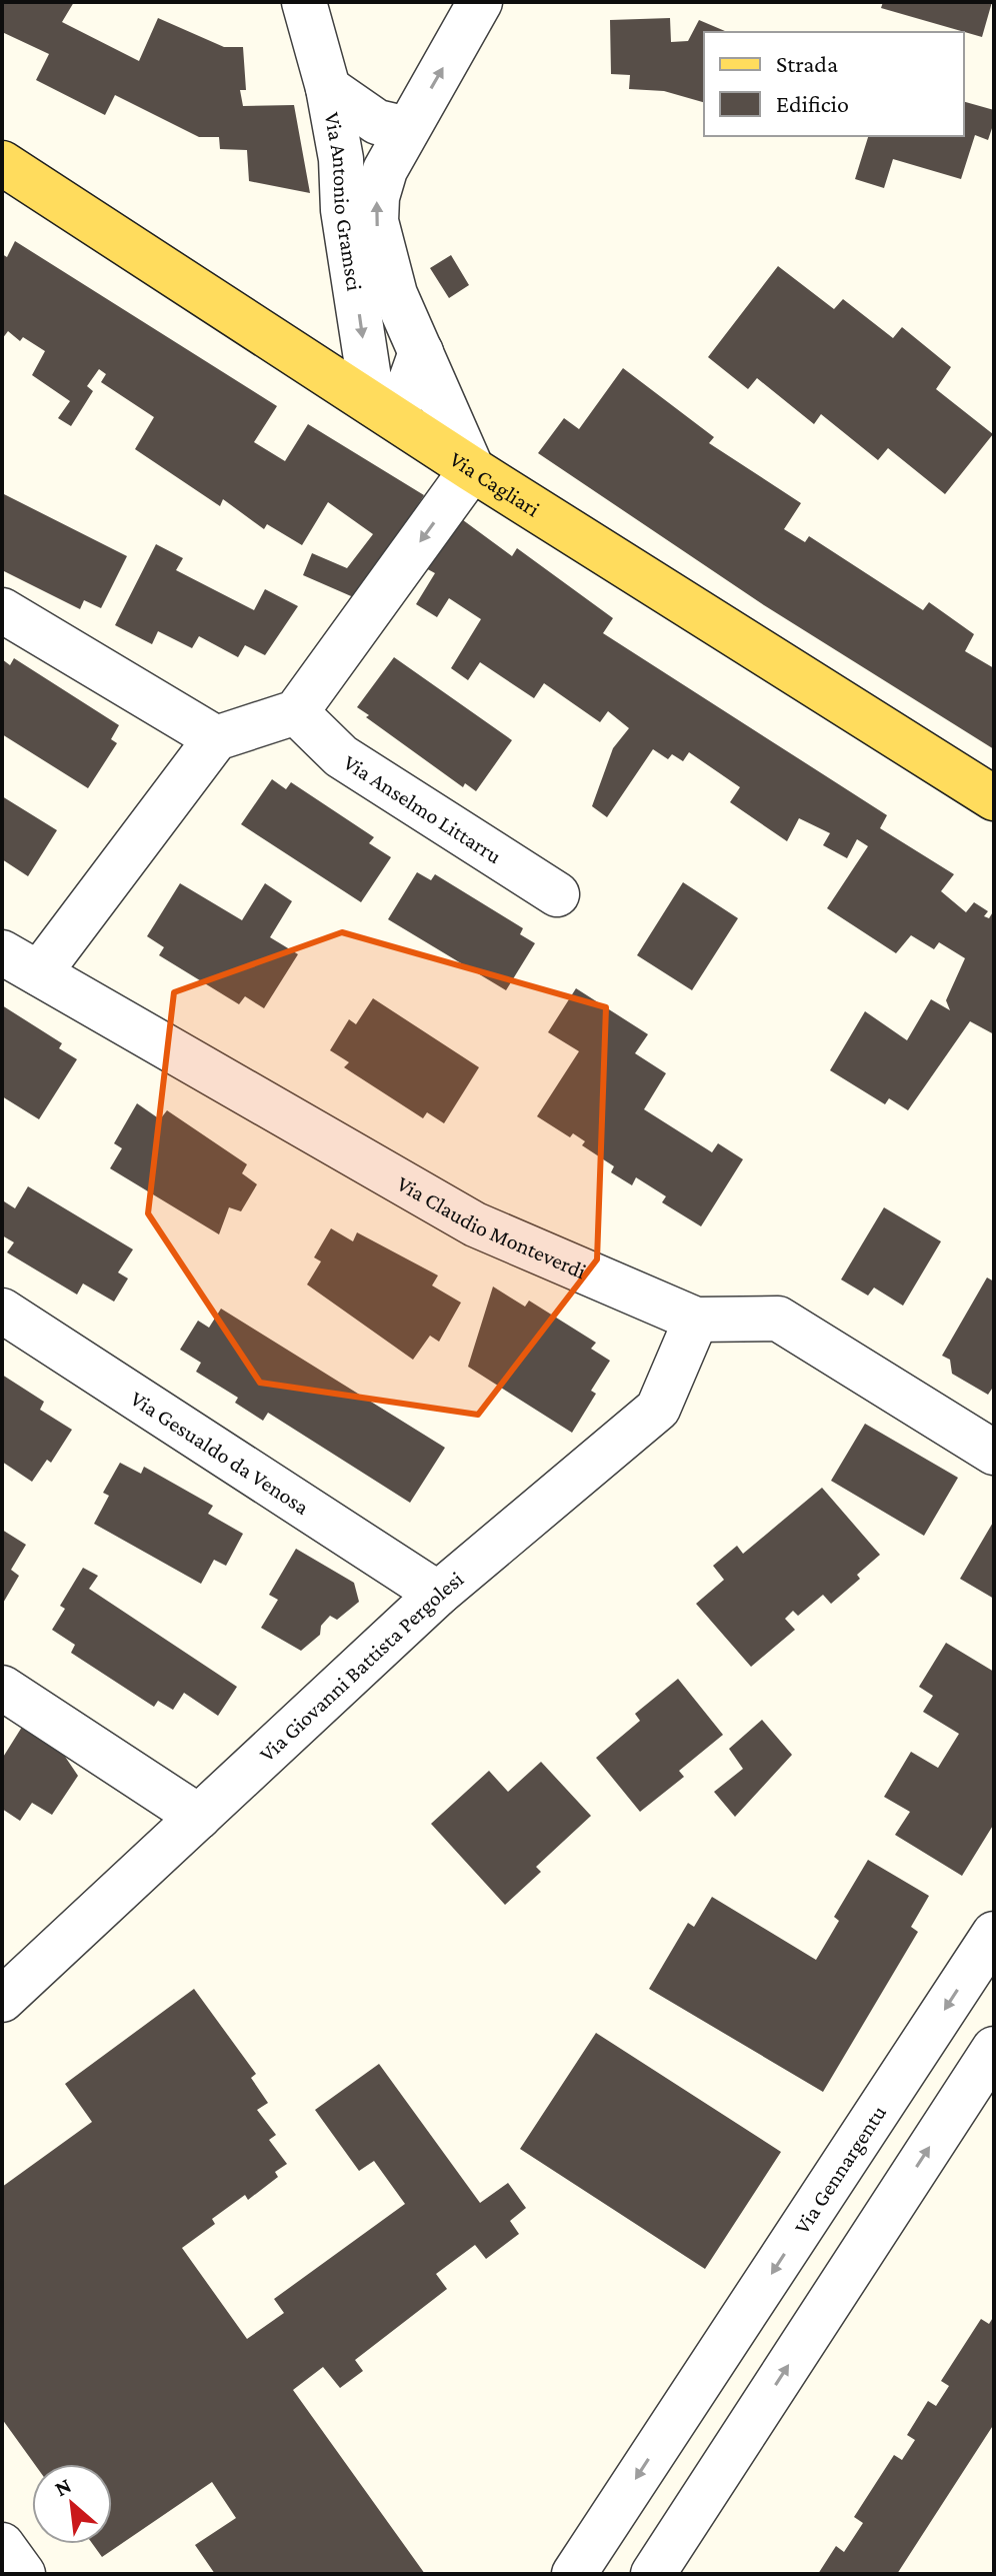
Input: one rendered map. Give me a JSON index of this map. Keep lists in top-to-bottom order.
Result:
{
  "streets": {
    "main road": ["Via Cagliari"],
    "street": [
      "Via Antonio Gramsci",
      "Via Anselmo Littarru",
      "Via Claudio Monteverdi",
      "Via Gesualdo da Venosa",
      "Via Giovanni Battista Pergolesi",
      "Via Gennargentu"
    ]
  },
  "crossings": [
    ["Via Antonio Gramsci", "Via Cagliari"],
    ["Via Claudio Monteverdi", "Via Giovanni Battista Pergolesi"],
    ["Via Gesualdo da Venosa", "Via Giovanni Battista Pergolesi"]
  ],
  "legend": ["Strada", "Edificio"],
  "north": "top left"
}
